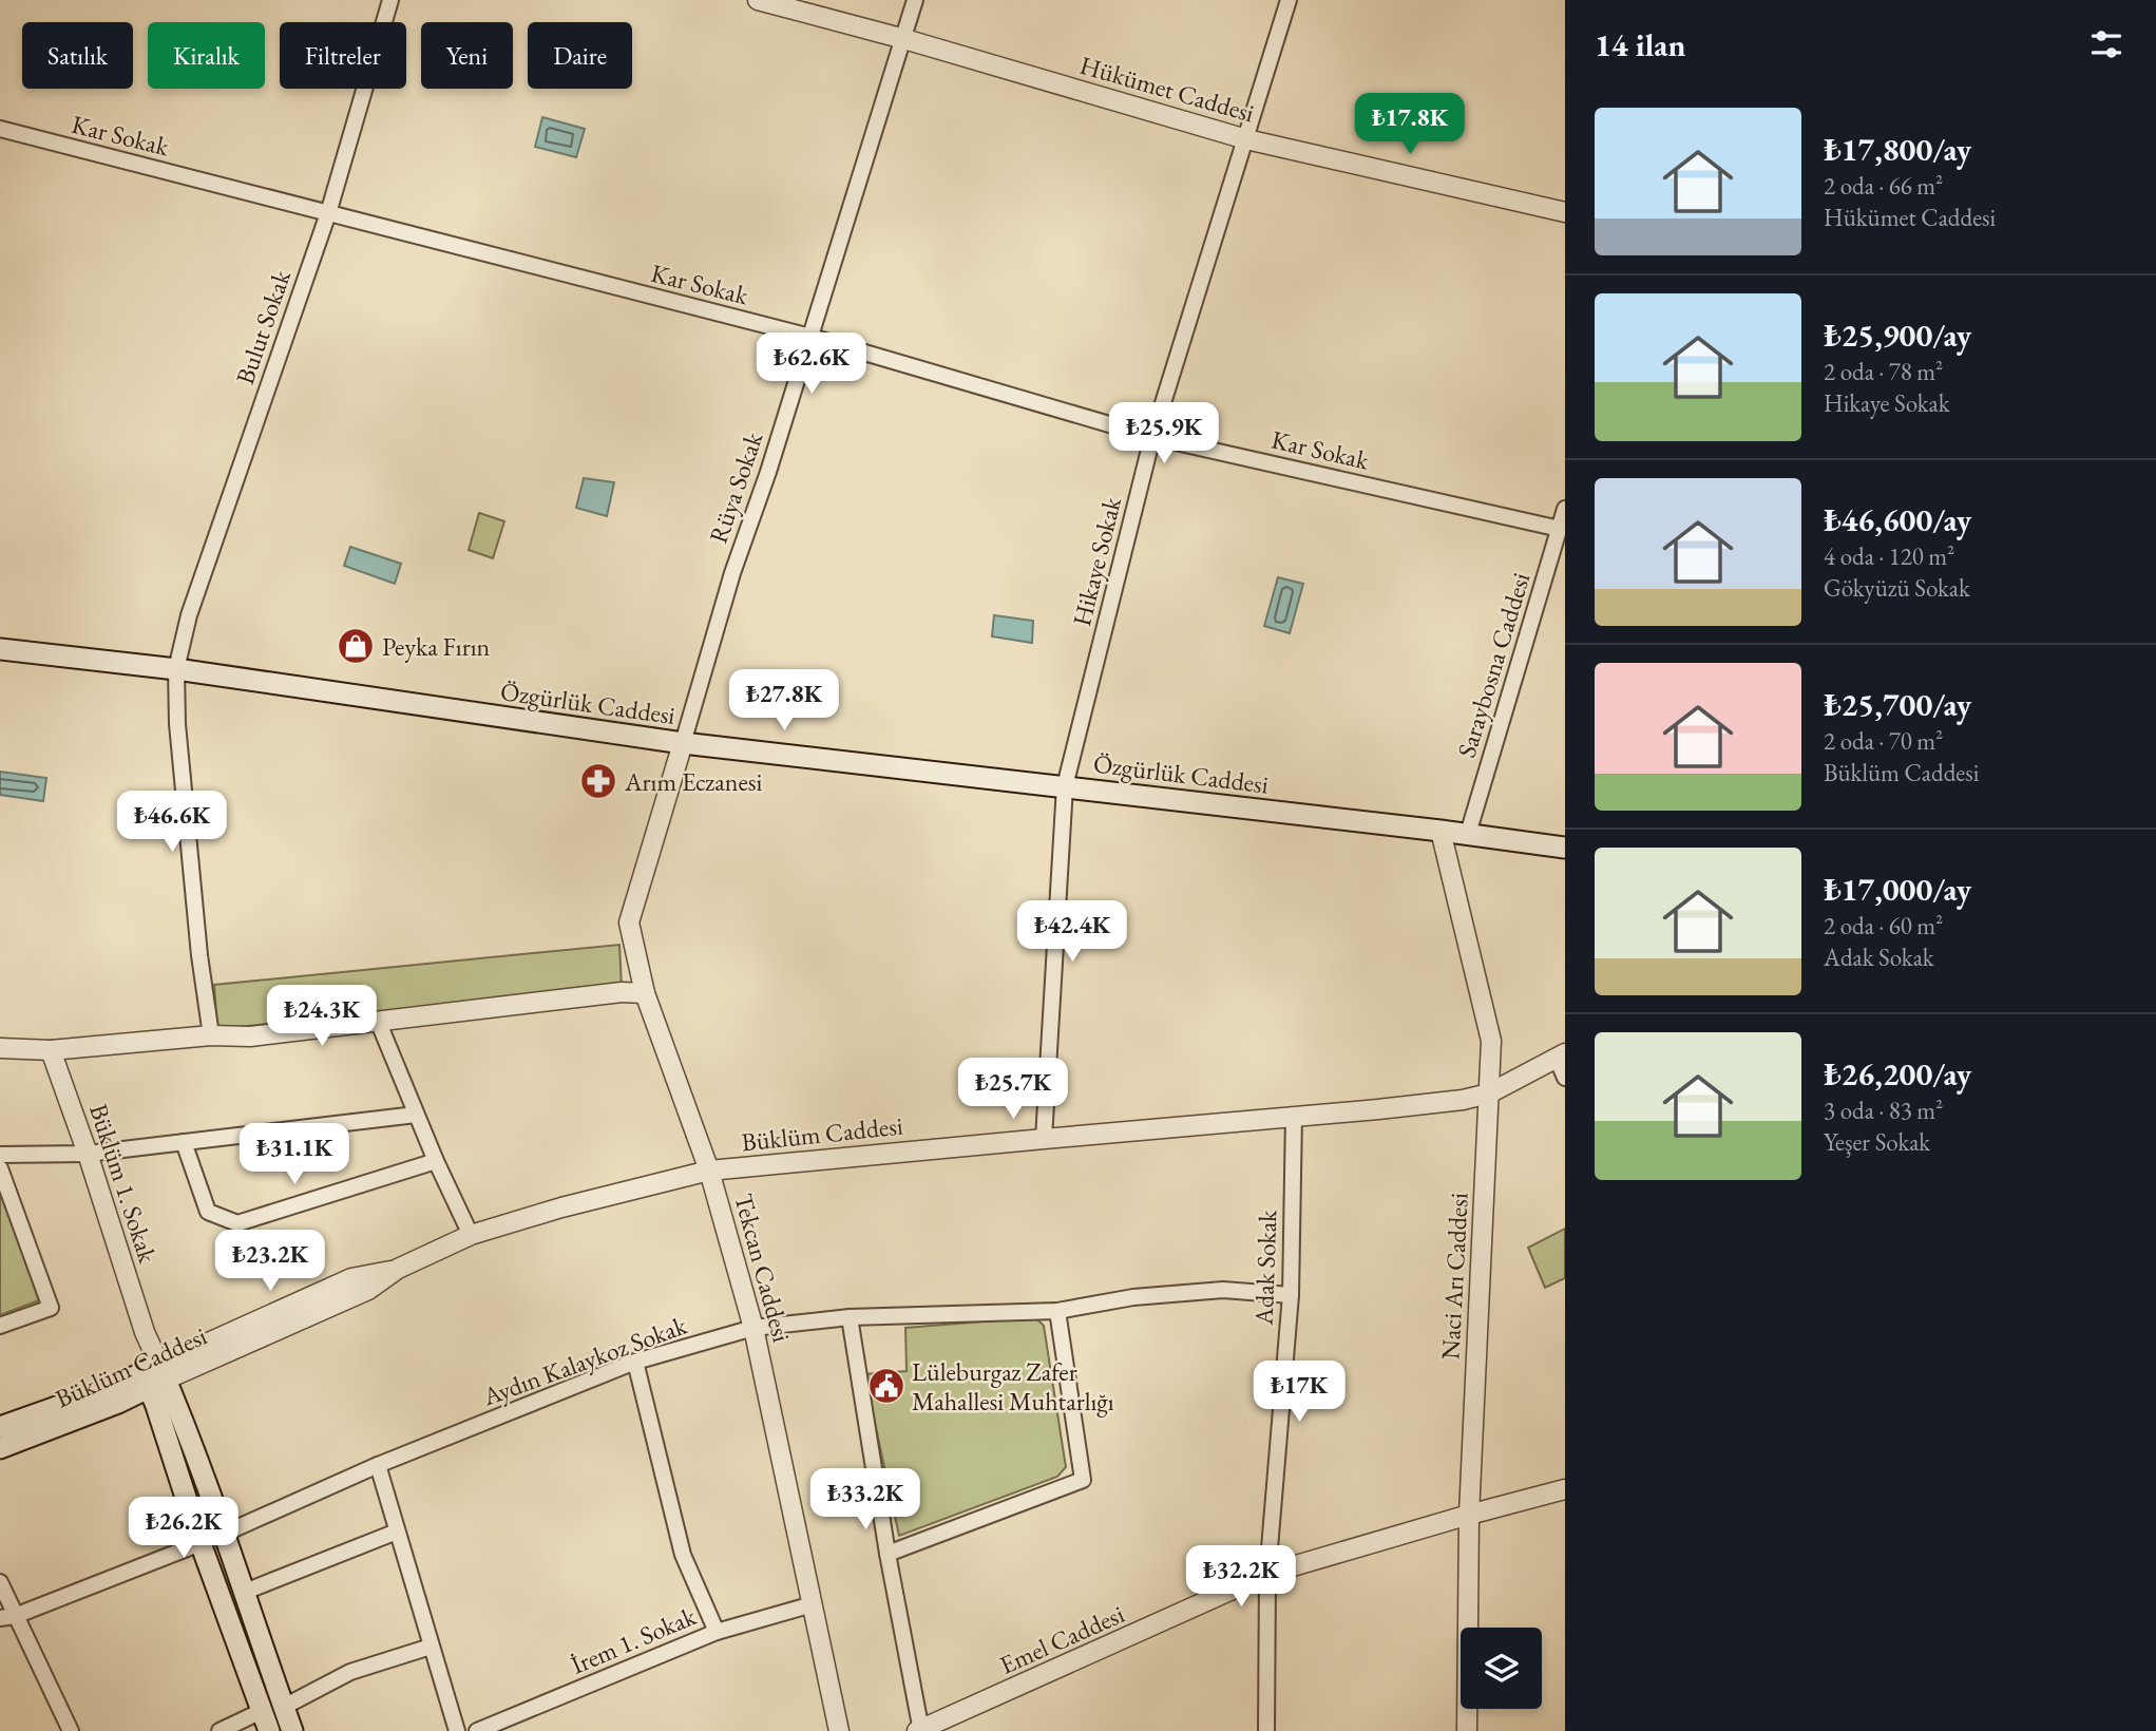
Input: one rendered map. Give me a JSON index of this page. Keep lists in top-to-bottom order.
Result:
{
  "streets": {
    "main road": ["Özgürlük Caddesi", "Büklüm Caddesi"],
    "street": [
      "Hükümet Caddesi",
      "Kar Sokak",
      "Bulut Sokak",
      "Rüya Sokak",
      "Hikaye Sokak",
      "Saraybosna Caddesi",
      "Büklüm 1. Sokak",
      "Tekcan Caddesi",
      "Adak Sokak",
      "Naci Arı Caddesi",
      "Aydın Kalaykoz Sokak",
      "Emel Caddesi",
      "İrem 1. Sokak"
    ]
  },
  "crossings": [
    ["Hükümet Caddesi", "Rüya Sokak"],
    ["Hükümet Caddesi", "Hikaye Sokak"],
    ["Kar Sokak", "Bulut Sokak"],
    ["Kar Sokak", "Rüya Sokak"],
    ["Kar Sokak", "Hikaye Sokak"],
    ["Kar Sokak", "Saraybosna Caddesi"],
    ["Bulut Sokak", "Özgürlük Caddesi"],
    ["Rüya Sokak", "Özgürlük Caddesi"],
    ["Rüya Sokak", "Tekcan Caddesi"],
    ["Hikaye Sokak", "Özgürlük Caddesi"],
    ["Hikaye Sokak", "Büklüm Caddesi"],
    ["Saraybosna Caddesi", "Özgürlük Caddesi"],
    ["Özgürlük Caddesi", "Tekcan Caddesi"],
    ["Özgürlük Caddesi", "Naci Arı Caddesi"],
    ["Büklüm Caddesi", "Büklüm 1. Sokak"],
    ["Büklüm Caddesi", "Tekcan Caddesi"],
    ["Büklüm Caddesi", "Adak Sokak"],
    ["Büklüm Caddesi", "Naci Arı Caddesi"],
    ["Tekcan Caddesi", "Aydın Kalaykoz Sokak"],
    ["Tekcan Caddesi", "İrem 1. Sokak"],
    ["Adak Sokak", "Aydın Kalaykoz Sokak"],
    ["Adak Sokak", "Emel Caddesi"],
    ["Naci Arı Caddesi", "Emel Caddesi"]
  ],
  "places": {
    "shop": ["Peyka Fırın"],
    "pharmacy": ["Arım Eczanesi"],
    "public building": ["Lüleburgaz Zafer Mahallesi Muhtarlığı"]
  },
  "page": {
    "heading": "14 ilan",
    "chip": [
      "Satılık",
      "Kiralık",
      "Filtreler",
      "Yeni",
      "Daire"
    ],
    "list": [
      {
        "name": "₺17,800/ay",
        "note": "2 oda · 66 m² · Hükümet Caddesi"
      },
      {
        "name": "₺25,900/ay",
        "note": "2 oda · 78 m² · Hikaye Sokak"
      },
      {
        "name": "₺46,600/ay",
        "note": "4 oda · 120 m² · Gökyüzü Sokak"
      },
      {
        "name": "₺25,700/ay",
        "note": "2 oda · 70 m² · Büklüm Caddesi"
      },
      {
        "name": "₺17,000/ay",
        "note": "2 oda · 60 m² · Adak Sokak"
      },
      {
        "name": "₺26,200/ay",
        "note": "3 oda · 83 m² · Yeşer Sokak"
      }
    ],
    "price": [
      "₺17.8K",
      "₺62.6K",
      "₺25.9K",
      "₺27.8K",
      "₺46.6K",
      "₺42.4K",
      "₺24.3K",
      "₺25.7K",
      "₺31.1K",
      "₺23.2K",
      "₺17K",
      "₺33.2K",
      "₺26.2K",
      "₺32.2K"
    ]
  }
}
